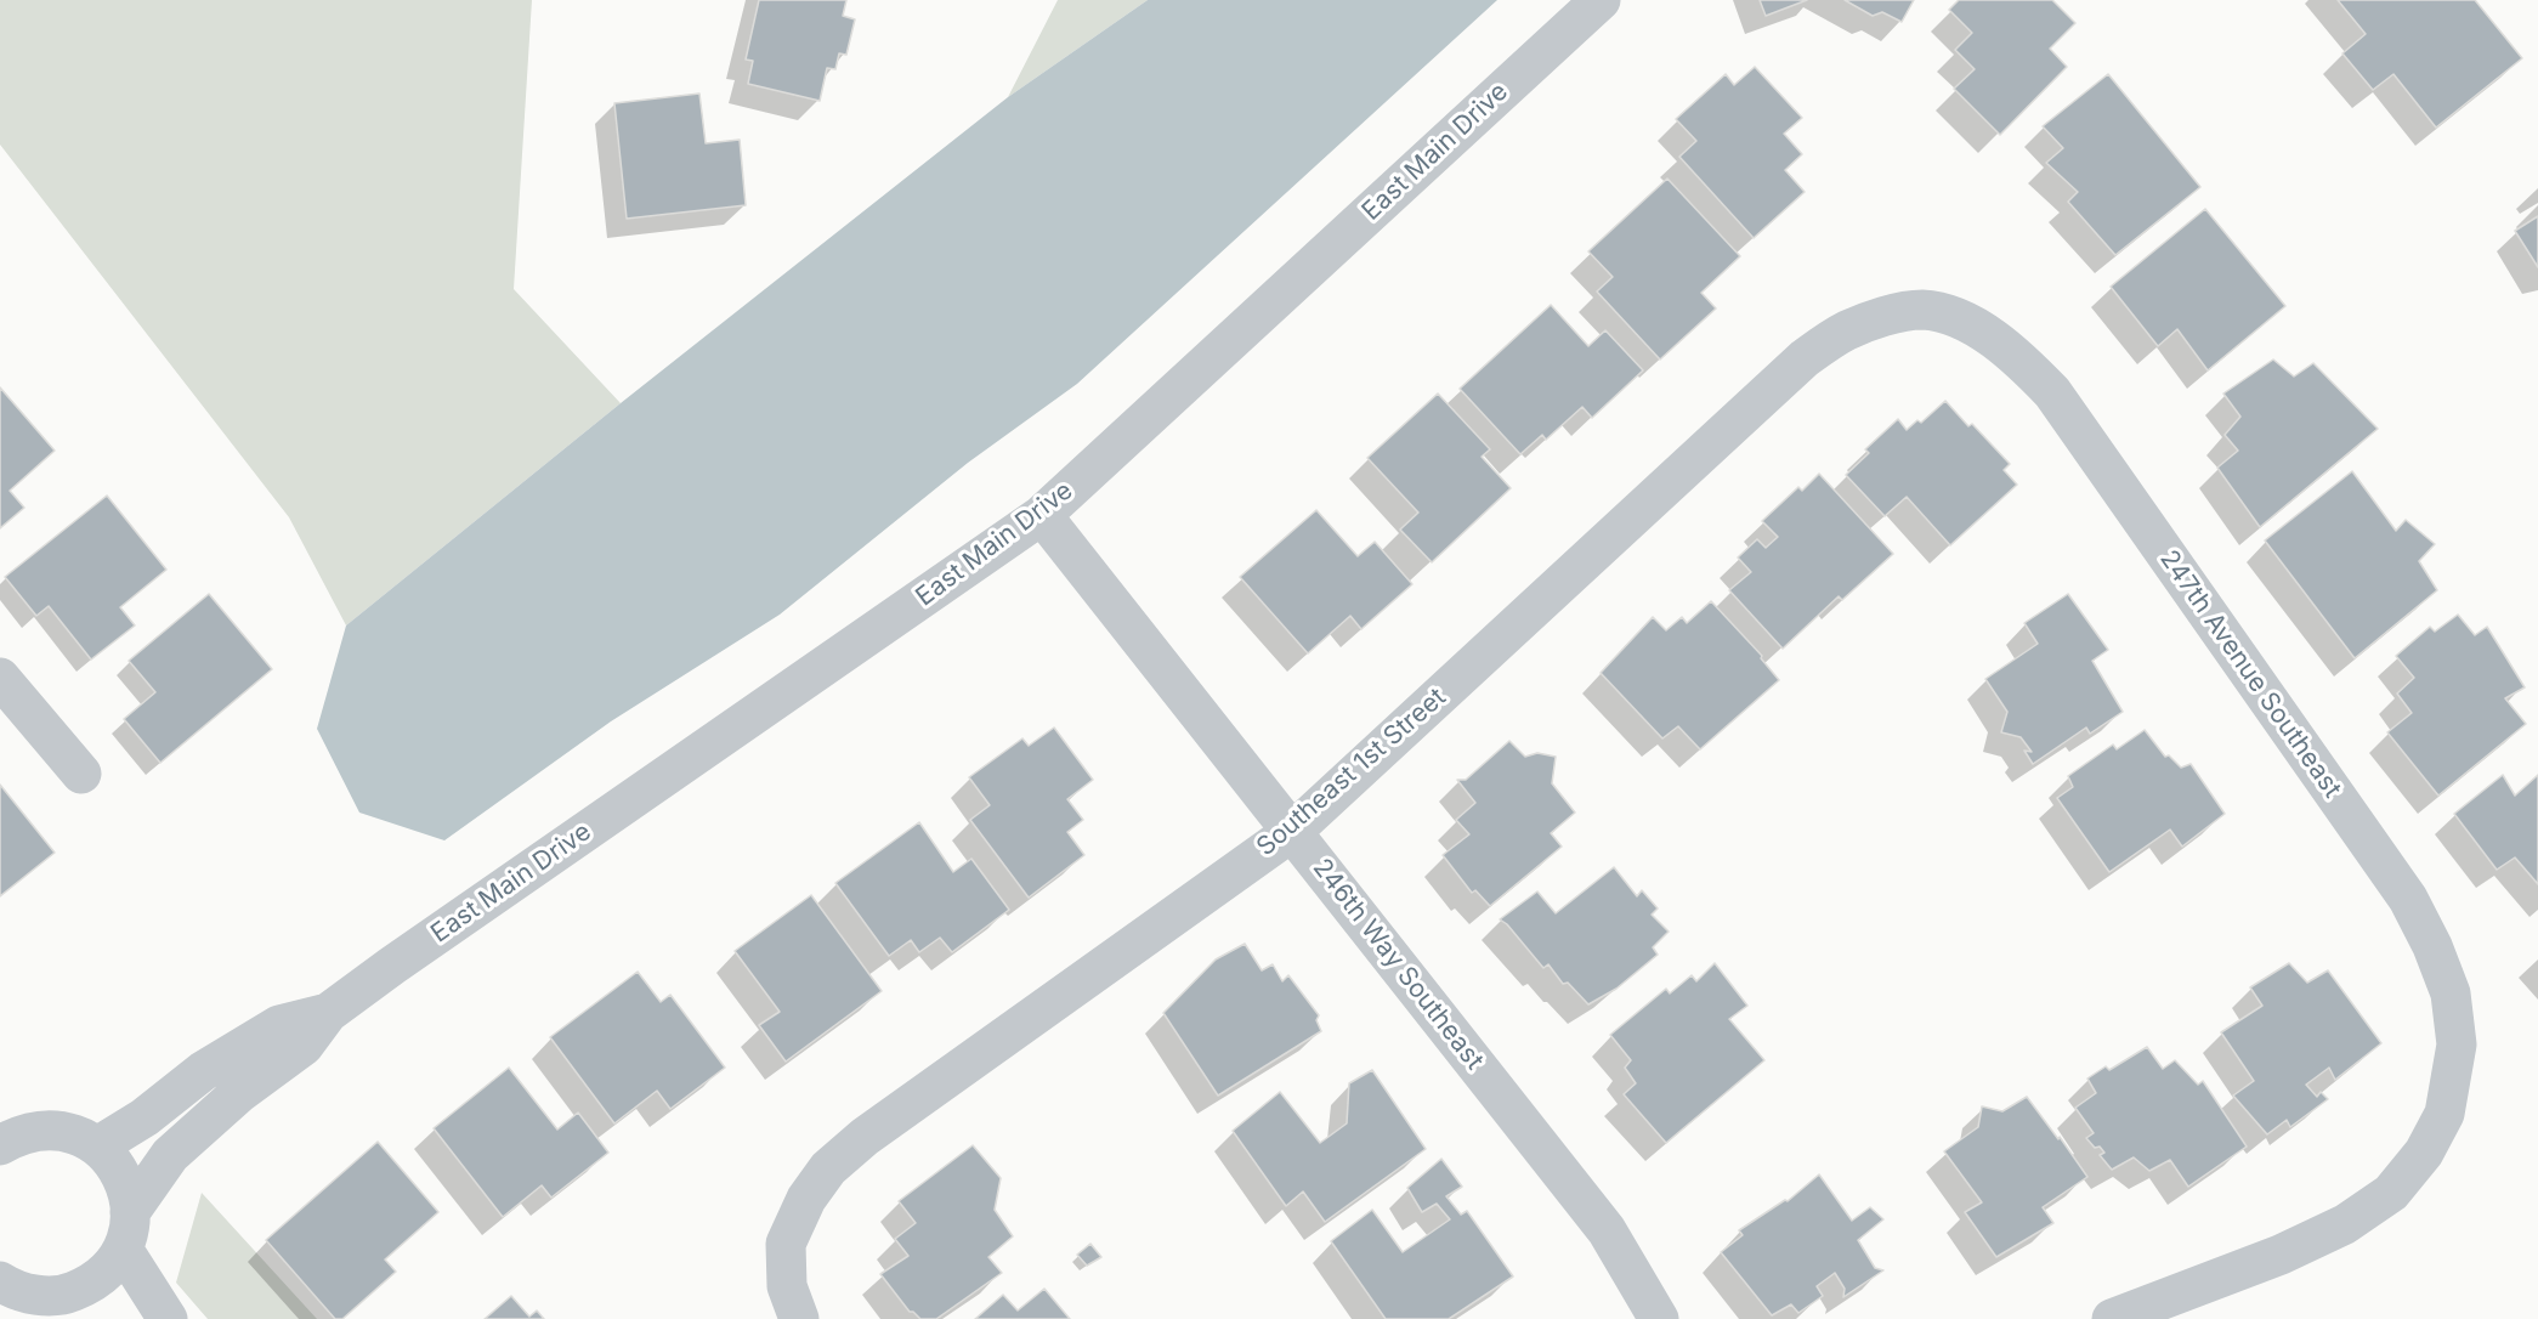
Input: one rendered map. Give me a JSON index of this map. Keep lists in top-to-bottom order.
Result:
{
  "streets": {
    "street": [
      "East Main Drive",
      "247th Avenue Southeast",
      "Southeast 1st Street",
      "246th Way Southeast"
    ]
  },
  "crossings": [
    ["East Main Drive", "246th Way Southeast"],
    ["247th Avenue Southeast", "Southeast 1st Street"],
    ["Southeast 1st Street", "246th Way Southeast"]
  ]
}
